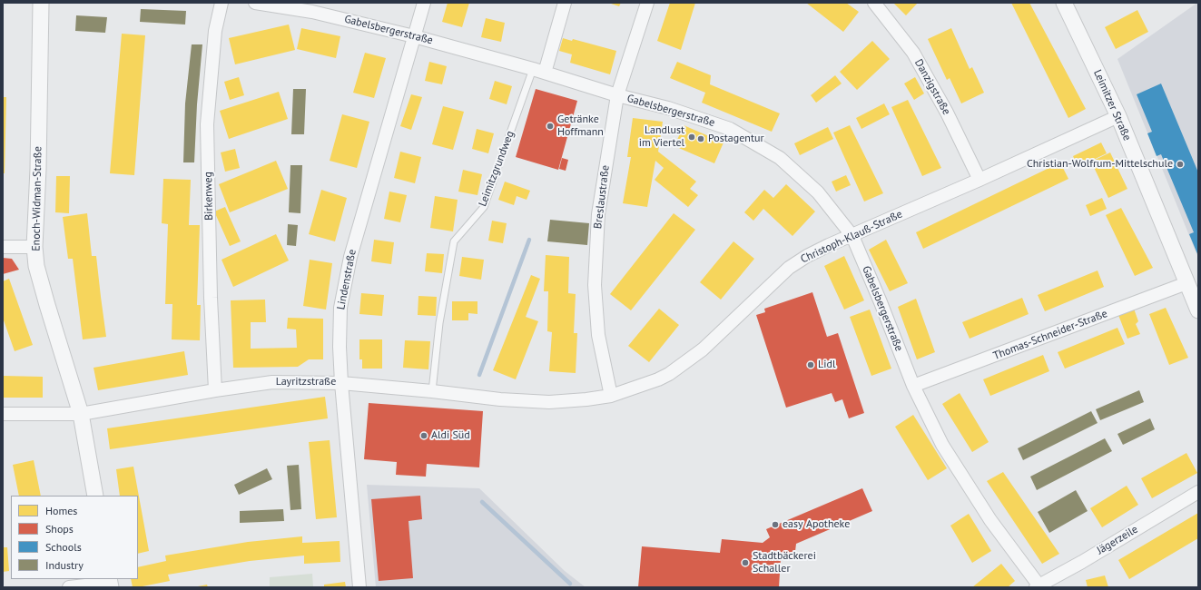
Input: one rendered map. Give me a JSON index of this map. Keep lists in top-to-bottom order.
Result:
{
  "streets": {
    "street": [
      "Gabelsbergerstraße",
      "Danzigstraße",
      "Leimitzer Straße",
      "Leimitzgrundweg",
      "Birkenweg",
      "Breslaustraße",
      "Enoch-Widman-Straße",
      "Christoph-Klauß-Straße",
      "Lindenstraße",
      "Thomas-Schneider-Straße",
      "Layritzstraße",
      "Jägerzeile"
    ]
  },
  "crossings": [
    ["Gabelsbergerstraße", "Leimitzgrundweg"],
    ["Gabelsbergerstraße", "Breslaustraße"],
    ["Gabelsbergerstraße", "Christoph-Klauß-Straße"],
    ["Gabelsbergerstraße", "Lindenstraße"],
    ["Gabelsbergerstraße", "Thomas-Schneider-Straße"],
    ["Gabelsbergerstraße", "Jägerzeile"],
    ["Danzigstraße", "Christoph-Klauß-Straße"],
    ["Leimitzer Straße", "Christoph-Klauß-Straße"],
    ["Leimitzer Straße", "Thomas-Schneider-Straße"],
    ["Leimitzgrundweg", "Layritzstraße"],
    ["Birkenweg", "Layritzstraße"],
    ["Breslaustraße", "Christoph-Klauß-Straße"],
    ["Breslaustraße", "Layritzstraße"],
    ["Enoch-Widman-Straße", "Layritzstraße"],
    ["Christoph-Klauß-Straße", "Layritzstraße"],
    ["Lindenstraße", "Layritzstraße"]
  ],
  "places": [
    "Getränke Hoffmann",
    "Landlust im Viertel",
    "Postagentur",
    "Christian-Wolfrum-Mittelschule",
    "Lidl",
    "Aldi Süd",
    "easy Apotheke",
    "Stadtbäckerei Schaller"
  ],
  "legend": [
    "Homes",
    "Shops",
    "Schools",
    "Industry"
  ]
}
